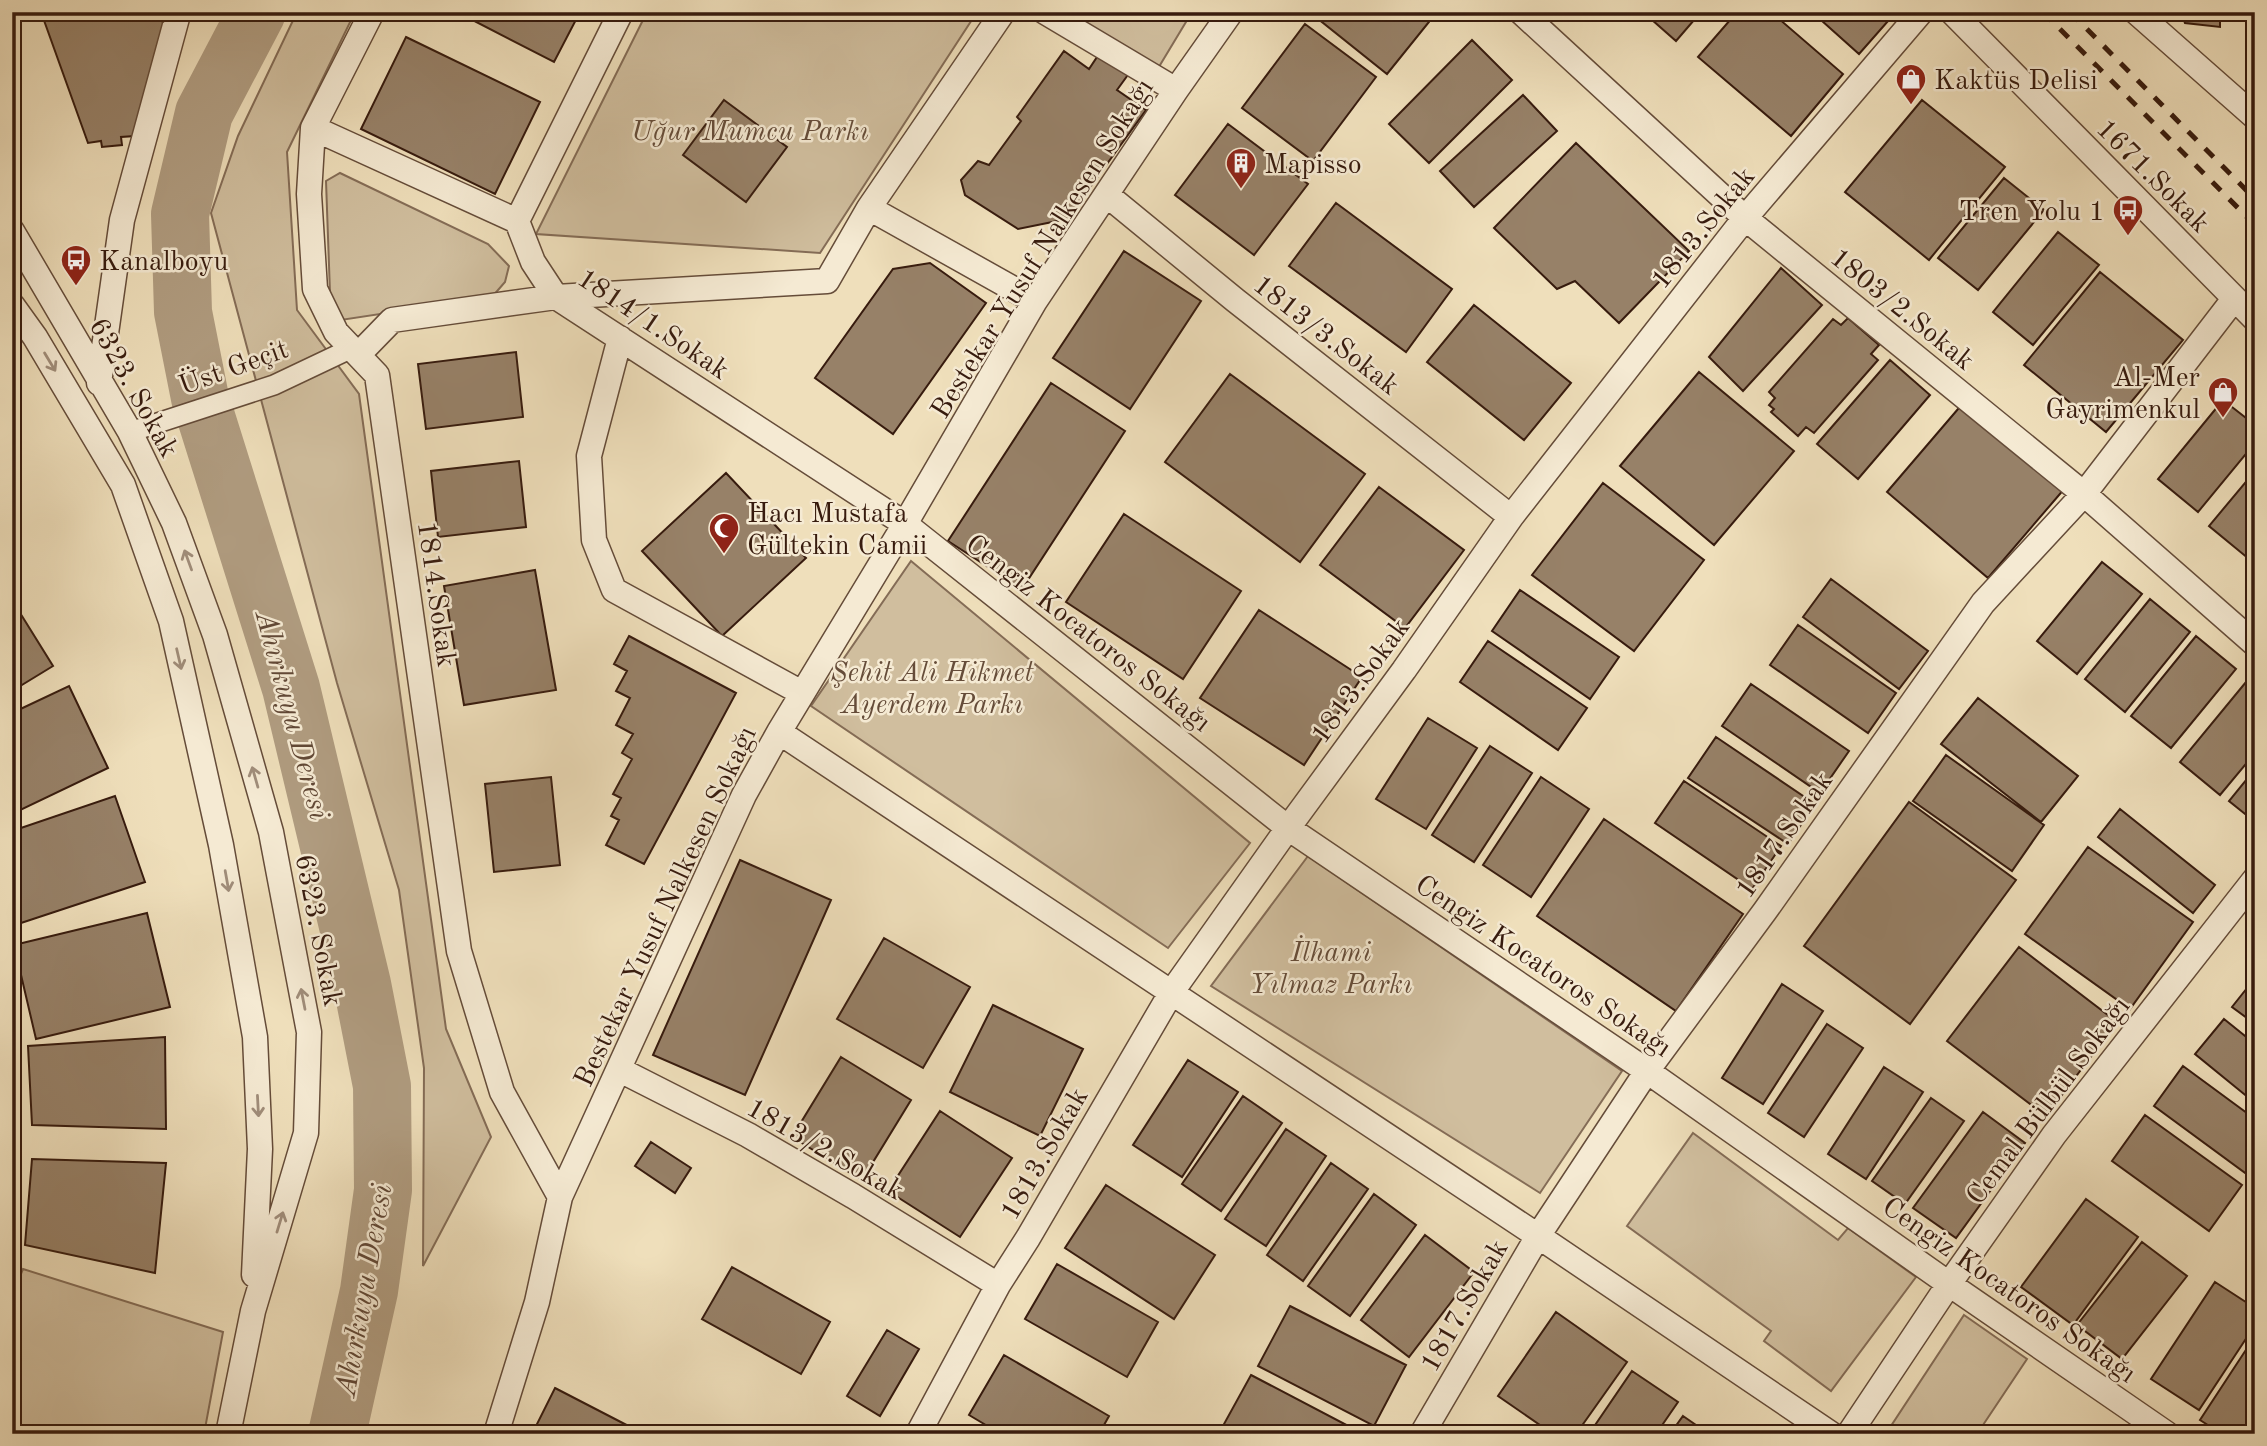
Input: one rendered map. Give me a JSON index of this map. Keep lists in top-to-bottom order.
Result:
{
  "streets": {
    "street": [
      "1671.Sokak",
      "1813.Sokak",
      "Bestekar Yusuf Nalkesen Sokağı",
      "1803/2.Sokak",
      "1814/1.Sokak",
      "1813/3.Sokak",
      "Üst Geçit",
      "6323. Sokak",
      "1814.Sokak",
      "Cengiz Kocatoros Sokağı",
      "1817.Sokak",
      "Cemal Bülbül Sokağı",
      "1813/2.Sokak"
    ]
  },
  "crossings": [
    ["1671.Sokak", "1817.Sokak"],
    ["1813.Sokak", "1803/2.Sokak"],
    ["1813.Sokak", "1813/3.Sokak"],
    ["1813.Sokak", "Cengiz Kocatoros Sokağı"],
    ["1813.Sokak", "1813/2.Sokak"],
    ["Bestekar Yusuf Nalkesen Sokağı", "1814/1.Sokak"],
    ["Bestekar Yusuf Nalkesen Sokağı", "1813/3.Sokak"],
    ["Bestekar Yusuf Nalkesen Sokağı", "1814.Sokak"],
    ["Bestekar Yusuf Nalkesen Sokağı", "Cengiz Kocatoros Sokağı"],
    ["Bestekar Yusuf Nalkesen Sokağı", "1813/2.Sokak"],
    ["1803/2.Sokak", "1817.Sokak"],
    ["1814/1.Sokak", "Cengiz Kocatoros Sokağı"],
    ["Üst Geçit", "6323. Sokak"],
    ["Üst Geçit", "1814.Sokak"],
    ["Cengiz Kocatoros Sokağı", "1817.Sokak"],
    ["Cengiz Kocatoros Sokağı", "Cemal Bülbül Sokağı"]
  ],
  "water": ["Ahırkuyu Deresi"],
  "parks": ["Uğur Mumcu Parkı", "Şehit Ali Hikmet Ayerdem Parkı", "İlhami Yılmaz Parkı"],
  "places": {
    "shop": ["Kaktüs Delisi", "Al-Mer Gayrimenkul"],
    "building": ["Mapisso"],
    "bus stop": ["Tren Yolu 1", "Kanalboyu"],
    "mosque": ["Hacı Mustafa Gültekin Camii"]
  }
}
